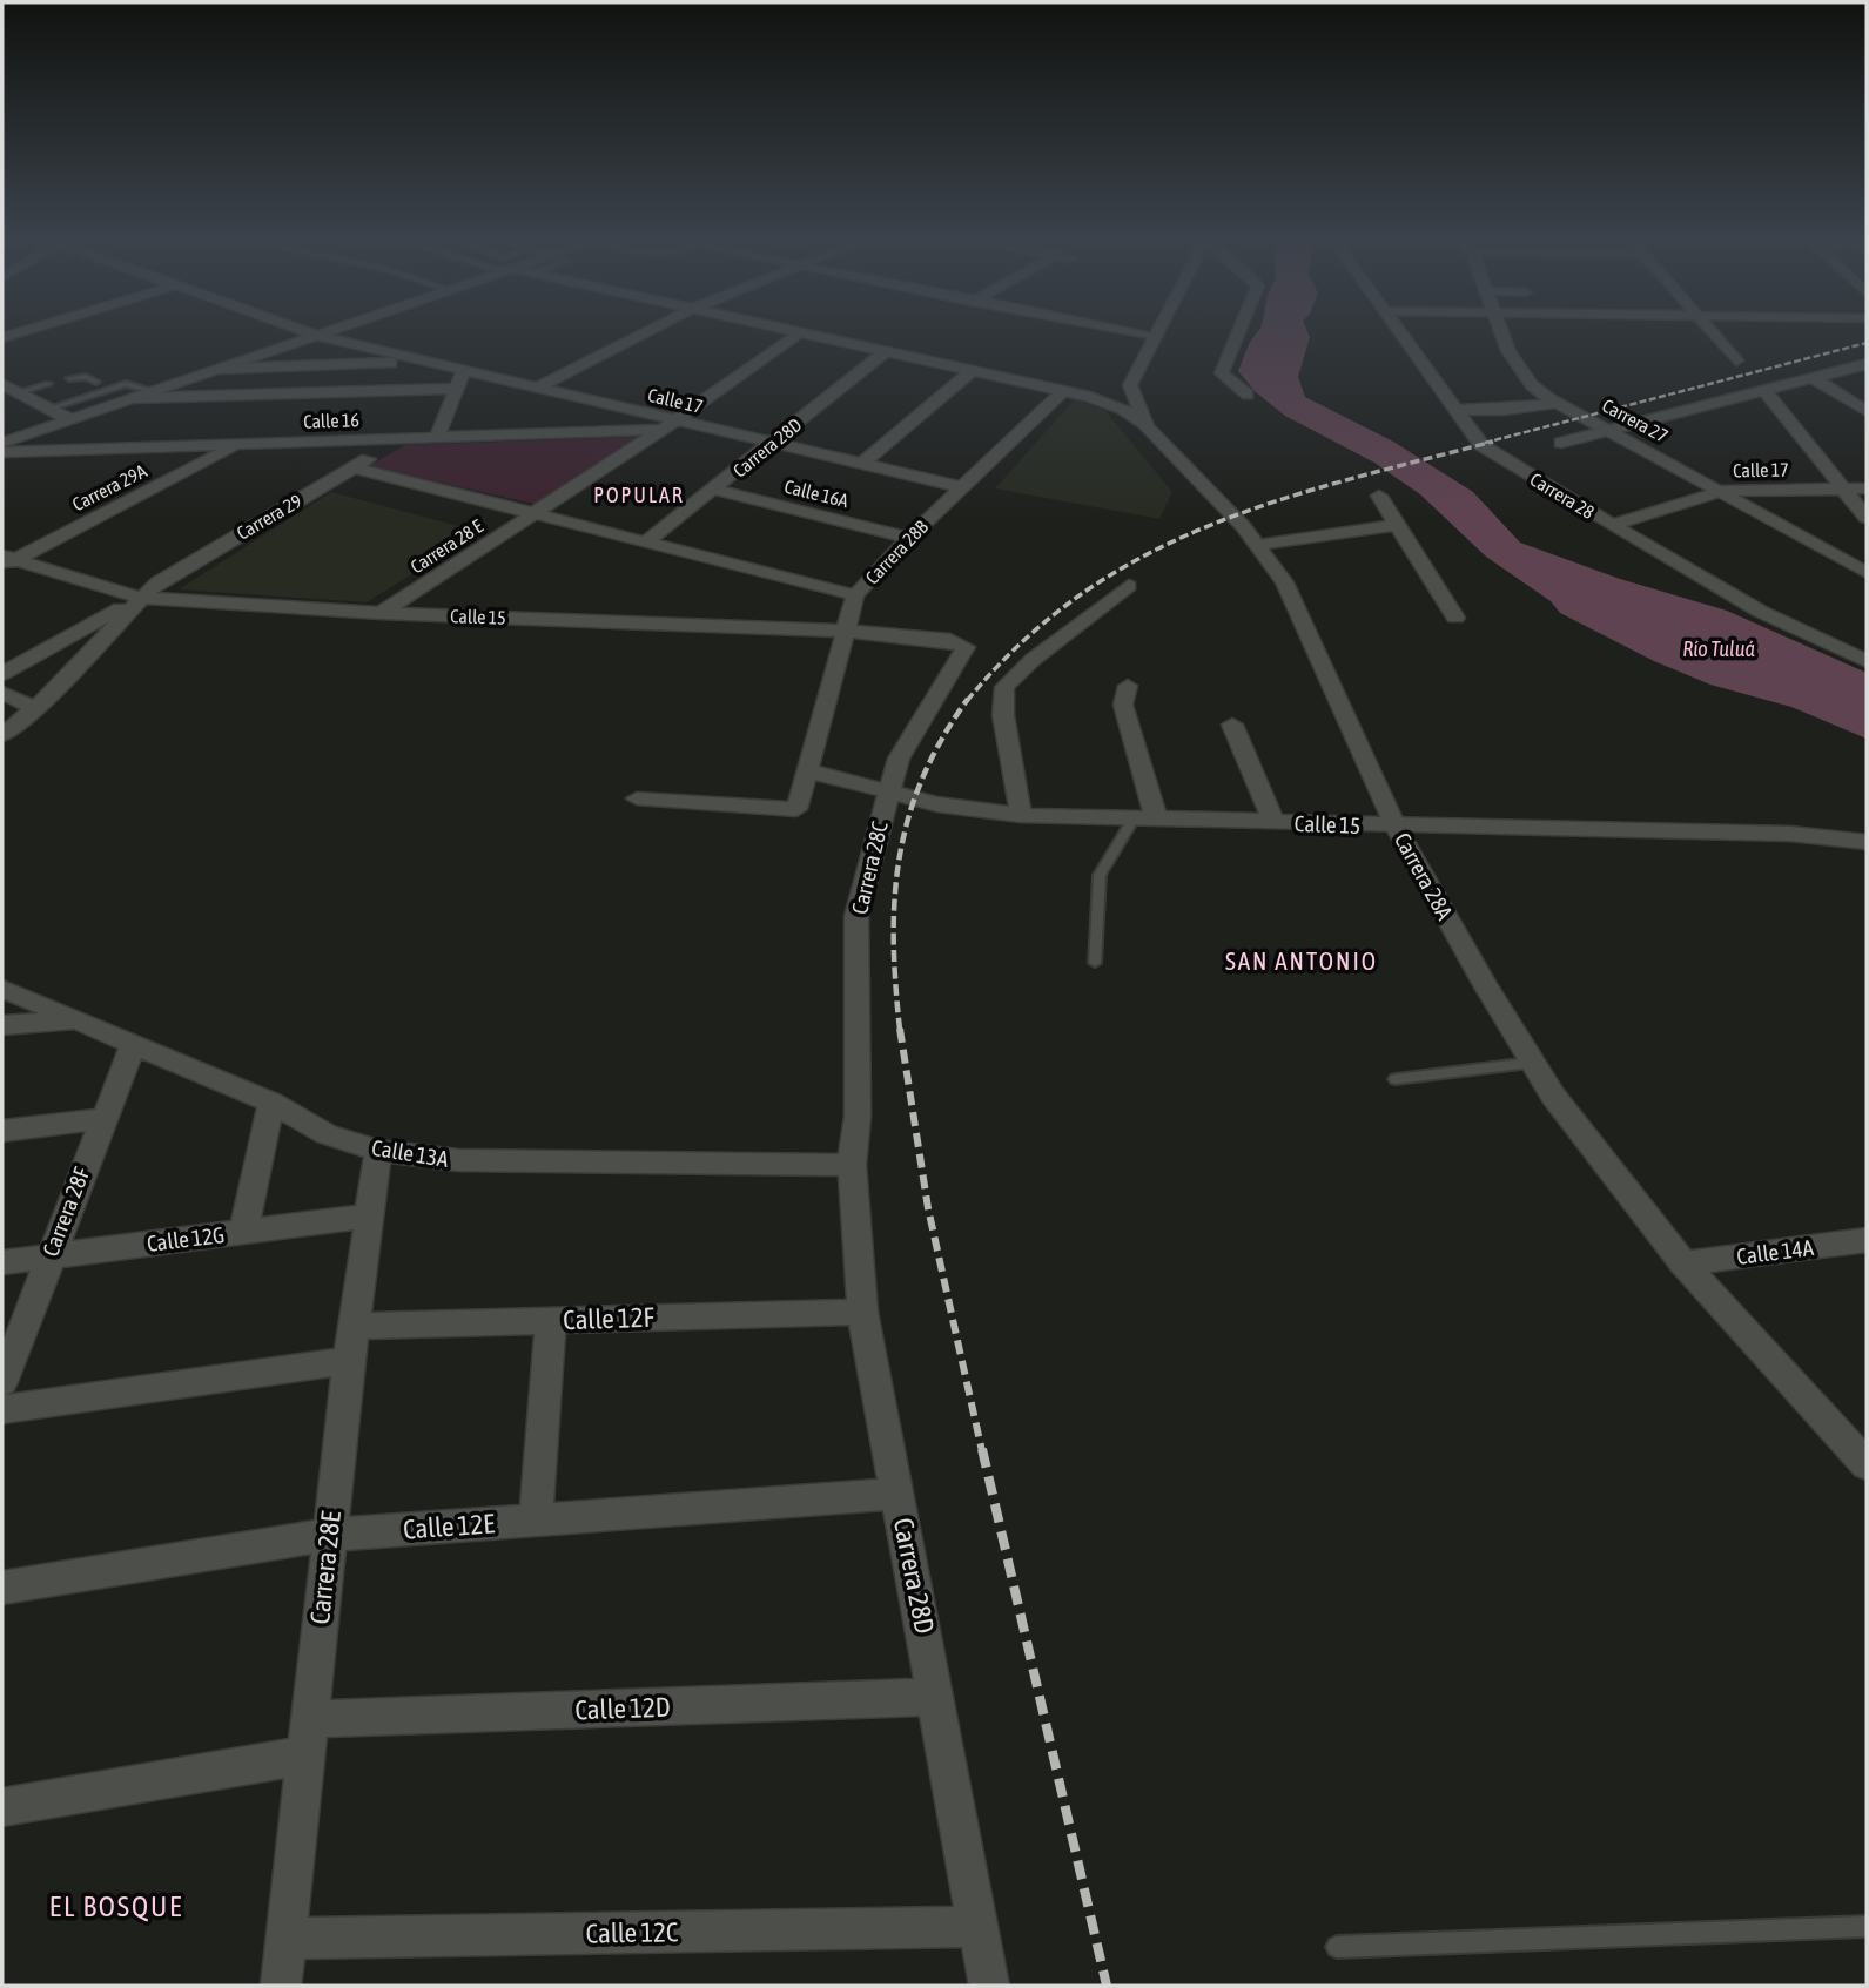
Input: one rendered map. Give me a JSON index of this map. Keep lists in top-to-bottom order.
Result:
{
  "streets": {
    "street": [
      "Calle 17",
      "Calle 16",
      "Carrera 27",
      "Carrera 28D",
      "Carrera 29A",
      "Calle 16A",
      "Carrera 28",
      "Carrera 29",
      "Carrera 28 E",
      "Carrera 28B",
      "Calle 15",
      "Carrera 28C",
      "Carrera 28A",
      "Calle 13A",
      "Carrera 28F",
      "Calle 12G",
      "Calle 14A",
      "Calle 12F",
      "Calle 12E",
      "Carrera 28E",
      "Calle 12D",
      "Calle 12C"
    ]
  },
  "crossings": [
    ["Calle 17", "Calle 16"],
    ["Calle 17", "Carrera 27"],
    ["Calle 17", "Carrera 28D"],
    ["Calle 17", "Carrera 28"],
    ["Calle 17", "Carrera 28B"],
    ["Calle 16", "Carrera 29A"],
    ["Calle 16", "Carrera 29"],
    ["Carrera 28D", "Calle 16A"],
    ["Carrera 28D", "Carrera 28C"],
    ["Carrera 28D", "Calle 13A"],
    ["Carrera 28D", "Calle 12F"],
    ["Carrera 28D", "Calle 12E"],
    ["Carrera 28D", "Calle 12D"],
    ["Carrera 28D", "Calle 12C"],
    ["Carrera 29A", "Calle 15"],
    ["Calle 16A", "Carrera 28B"],
    ["Carrera 29", "Calle 15"],
    ["Carrera 28 E", "Calle 15"],
    ["Carrera 28B", "Calle 15"],
    ["Calle 15", "Carrera 28C"],
    ["Calle 15", "Carrera 28A"],
    ["Carrera 28C", "Calle 13A"],
    ["Carrera 28A", "Calle 14A"],
    ["Calle 13A", "Carrera 28F"],
    ["Calle 13A", "Carrera 28E"],
    ["Carrera 28F", "Calle 12G"],
    ["Calle 12G", "Carrera 28E"],
    ["Calle 12F", "Carrera 28E"],
    ["Calle 12E", "Carrera 28E"],
    ["Carrera 28E", "Calle 12D"],
    ["Carrera 28E", "Calle 12C"]
  ],
  "districts": ["POPULAR", "SAN ANTONIO", "EL BOSQUE"],
  "water": ["Río Tuluá"]
}
